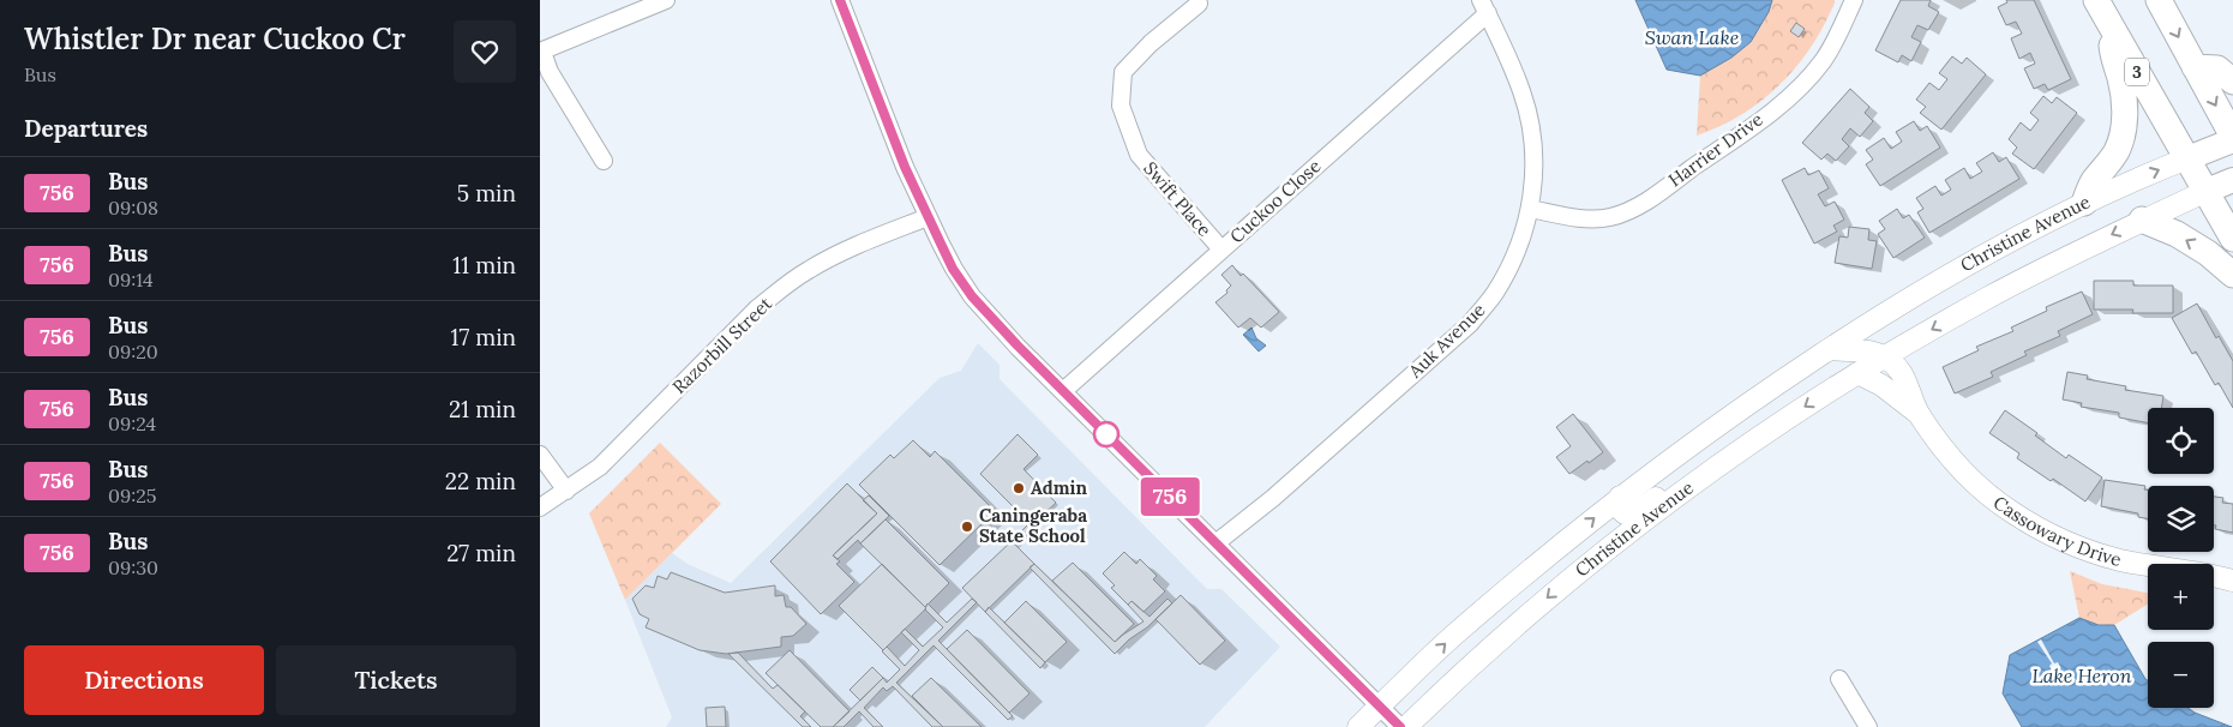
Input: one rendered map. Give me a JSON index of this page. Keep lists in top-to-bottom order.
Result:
{
  "streets": {
    "main road": ["3", "Christine Avenue"],
    "street": [
      "Harrier Drive",
      "Swift Place",
      "Cuckoo Close",
      "Auk Avenue",
      "Razorbill Street",
      "Cassowary Drive"
    ]
  },
  "crossings": [
    ["3", "Christine Avenue"],
    ["Harrier Drive", "Auk Avenue"],
    ["Swift Place", "Cuckoo Close"],
    ["Cuckoo Close", "Auk Avenue"],
    ["Christine Avenue", "Cassowary Drive"]
  ],
  "water": ["Swan Lake", "Lake Heron"],
  "places": ["Admin", "Caningeraba State School"],
  "lines": ["bus line 756"],
  "page": {
    "heading": [
      ["Whistler Dr near Cuckoo Cr", "Bus"],
      "Departures"
    ],
    "on_map": "756",
    "list": [
      {
        "mark": "756",
        "name": "Bus",
        "note": "09:08",
        "value": "5 min"
      },
      {
        "mark": "756",
        "name": "Bus",
        "note": "09:14",
        "value": "11 min"
      },
      {
        "mark": "756",
        "name": "Bus",
        "note": "09:20",
        "value": "17 min"
      },
      {
        "mark": "756",
        "name": "Bus",
        "note": "09:24",
        "value": "21 min"
      },
      {
        "mark": "756",
        "name": "Bus",
        "note": "09:25",
        "value": "22 min"
      },
      {
        "mark": "756",
        "name": "Bus",
        "note": "09:30",
        "value": "27 min"
      }
    ],
    "map_buttons": ["+", "−"],
    "buttons": ["Directions", "Tickets"]
  }
}
